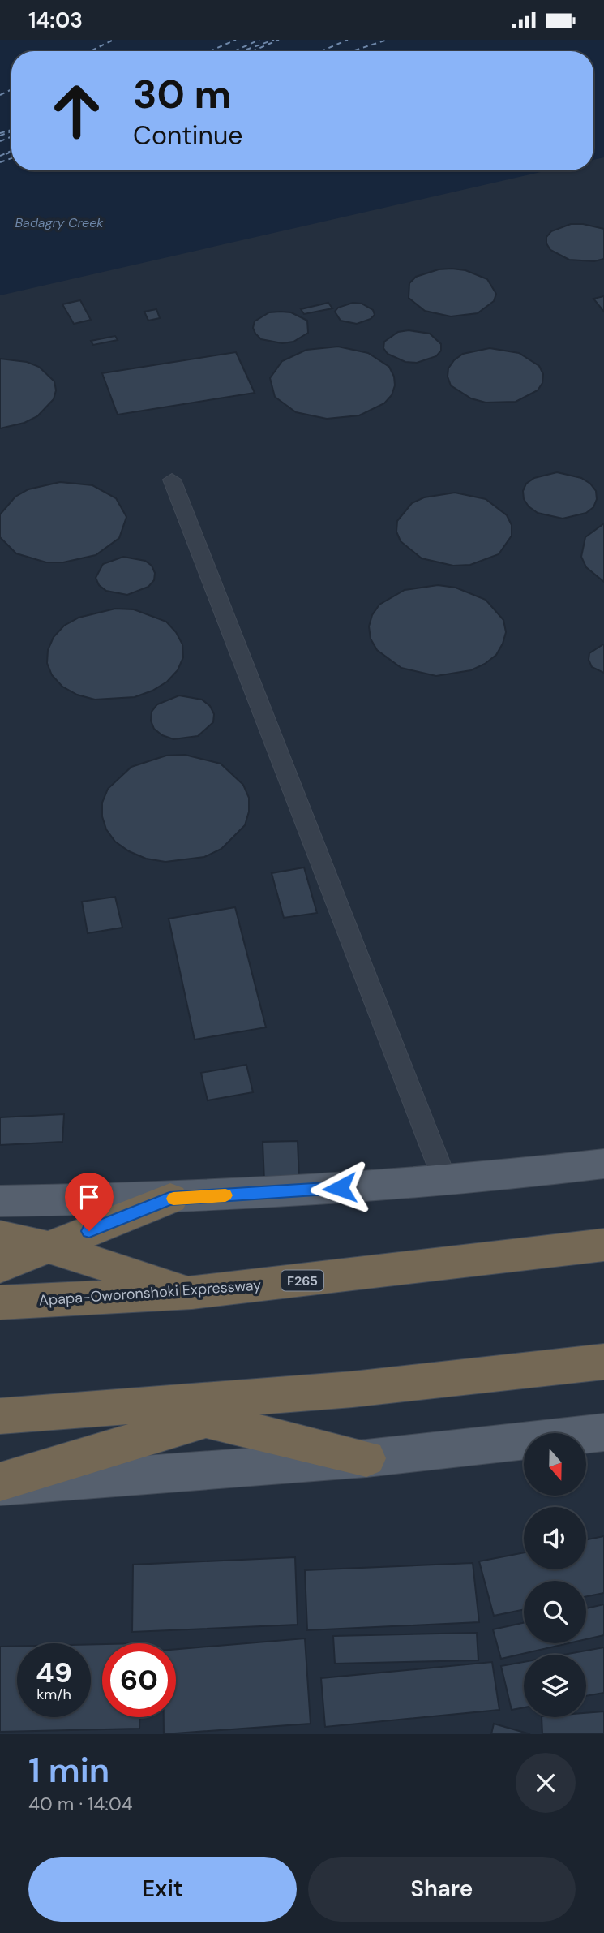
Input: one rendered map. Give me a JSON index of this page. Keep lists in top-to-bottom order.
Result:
{
  "streets": {
    "highway": ["F265", "Apapa-Oworonshoki Expressway"]
  },
  "water": ["Badagry Creek"],
  "north": "bottom",
  "page": {
    "status": "14:03",
    "turn": ["30 m", "Continue"],
    "speed": "49 km/h",
    "limit": "60",
    "heading": ["1 min", "40 m · 14:04"],
    "buttons": ["Exit", "Share"]
  }
}
